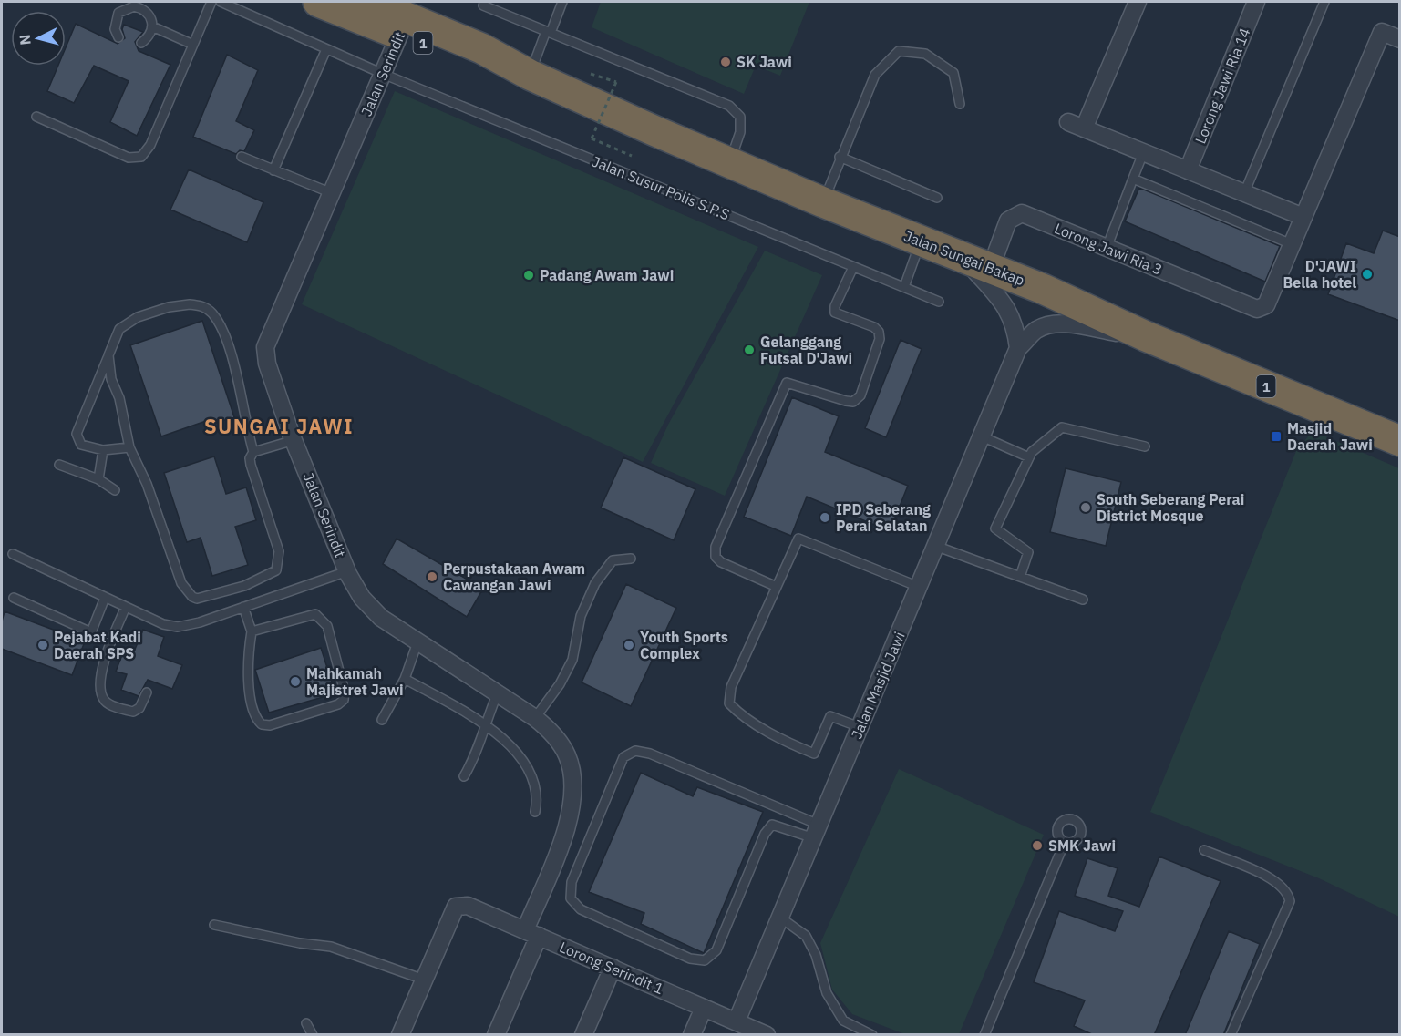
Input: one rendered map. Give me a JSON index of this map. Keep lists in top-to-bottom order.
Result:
{
  "streets": {
    "highway": ["1", "Jalan Sungai Bakap"],
    "street": [
      "Jalan Serindit",
      "Lorong Jawi Ria 14",
      "Lorong Jawi Ria 3",
      "Jalan Masjid Jawi",
      "Lorong Serindit 1"
    ],
    "lane": ["Jalan Susur Polis S.P.S"]
  },
  "crossings": [
    ["Jalan Serindit", "Jalan Susur Polis S.P.S"],
    ["Jalan Serindit", "Jalan Sungai Bakap"],
    ["Jalan Serindit", "Lorong Serindit 1"],
    ["Lorong Jawi Ria 3", "Jalan Sungai Bakap"],
    ["Jalan Sungai Bakap", "Jalan Masjid Jawi"],
    ["Jalan Masjid Jawi", "Lorong Serindit 1"]
  ],
  "districts": ["SUNGAI JAWI"],
  "places": {
    "other": [
      "SK Jawi",
      "D'JAWI Bella hotel",
      "Padang Awam Jawi",
      "Gelanggang Futsal D'Jawi",
      "South Seberang Perai District Mosque",
      "IPD Seberang Perai Selatan",
      "Perpustakaan Awam Cawangan Jawi",
      "Pejabat Kadi Daerah SPS",
      "Youth Sports Complex",
      "Mahkamah Majistret Jawi",
      "SMK Jawi"
    ],
    "transit": ["Masjid Daerah Jawi"]
  },
  "north": "left"
}
